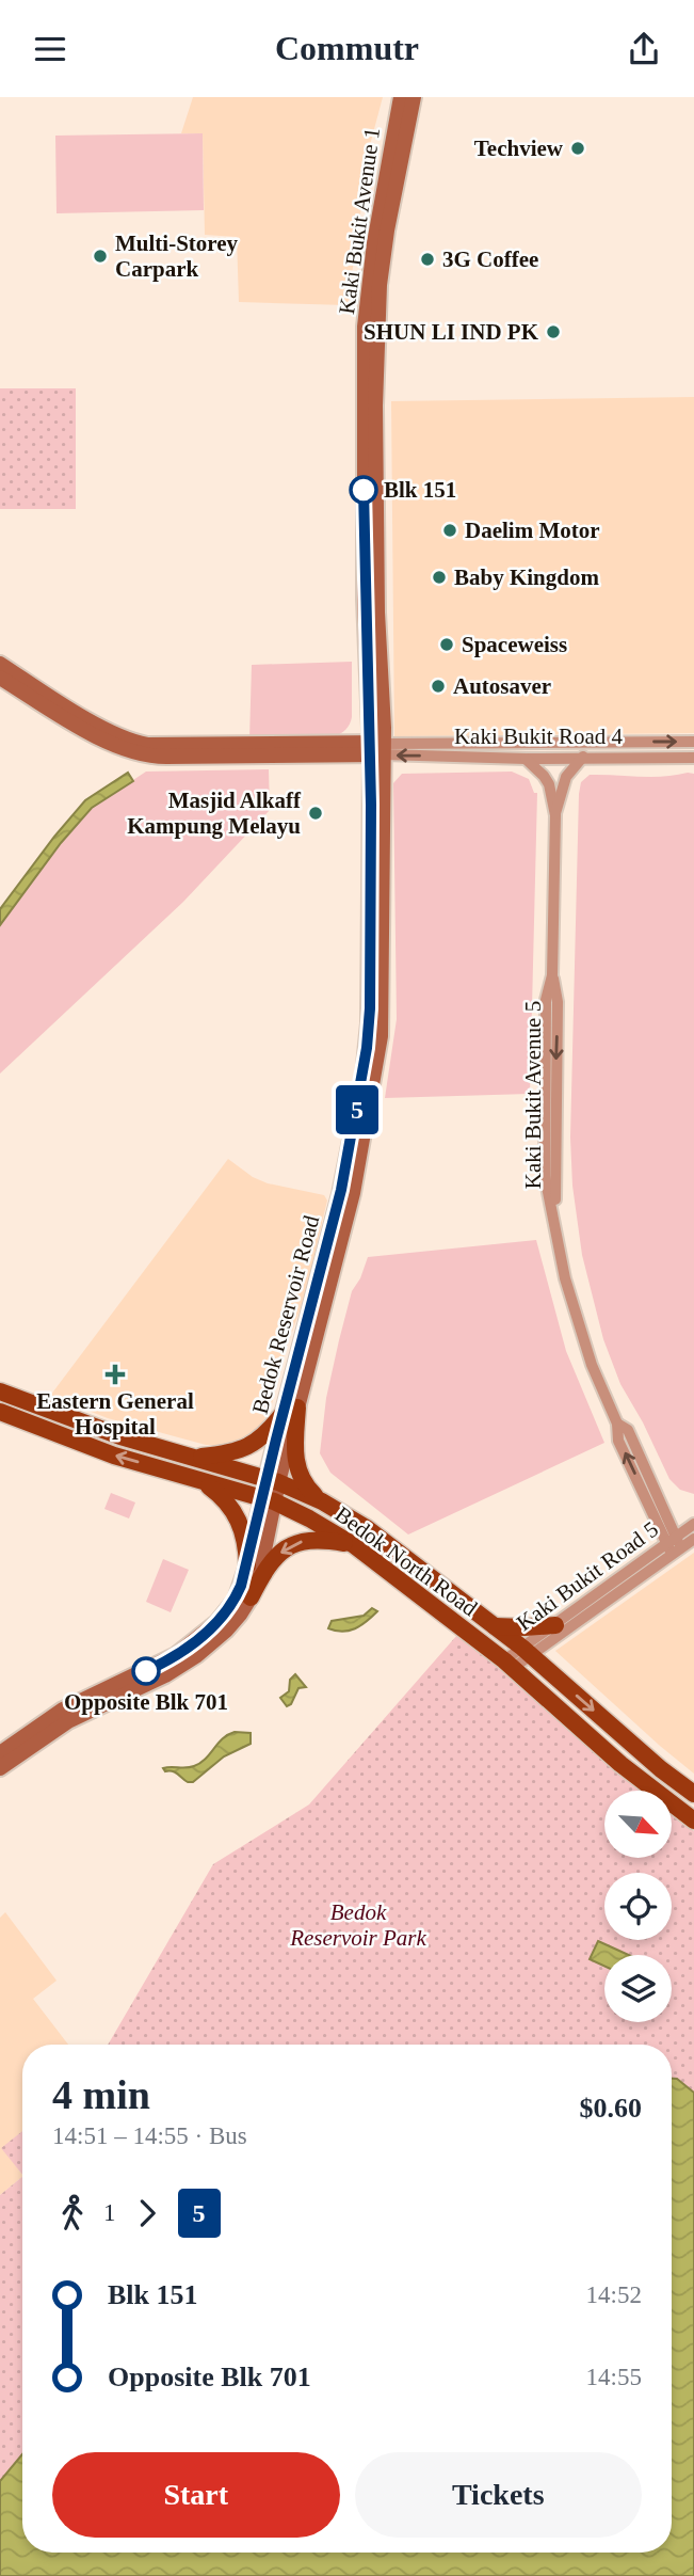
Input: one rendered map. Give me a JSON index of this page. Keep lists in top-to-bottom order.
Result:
{
  "streets": {
    "main road": ["Kaki Bukit Avenue 1", "Bedok Reservoir Road", "Bedok North Road"],
    "street": ["Kaki Bukit Road 4", "Kaki Bukit Avenue 5", "Kaki Bukit Road 5"]
  },
  "crossings": [
    ["Kaki Bukit Avenue 1", "Kaki Bukit Road 4"],
    ["Kaki Bukit Avenue 1", "Bedok Reservoir Road"],
    ["Kaki Bukit Road 4", "Bedok Reservoir Road"],
    ["Kaki Bukit Avenue 5", "Kaki Bukit Road 5"],
    ["Bedok Reservoir Road", "Bedok North Road"],
    ["Bedok North Road", "Kaki Bukit Road 5"]
  ],
  "parks": ["Bedok Reservoir Park"],
  "places": {
    "other": [
      "Techview",
      "Multi-Storey Carpark",
      "3G Coffee",
      "SHUN LI IND PK",
      "Blk 151",
      "Daelim Motor",
      "Baby Kingdom",
      "Spaceweiss",
      "Autosaver",
      "Masjid Alkaff Kampung Melayu",
      "Opposite Blk 701"
    ],
    "health": ["Eastern General Hospital"]
  },
  "lines": ["bus line 5"],
  "north": "bottom right",
  "page": {
    "header": "Commutr",
    "on_map": "5",
    "heading": ["4 min", "14:51 – 14:55 · Bus", "$0.60"],
    "legs": ["1", "5"],
    "list": [
      {
        "name": "Blk 151",
        "value": "14:52"
      },
      {
        "name": "Opposite Blk 701",
        "value": "14:55"
      }
    ],
    "buttons": ["Start", "Tickets"]
  }
}
